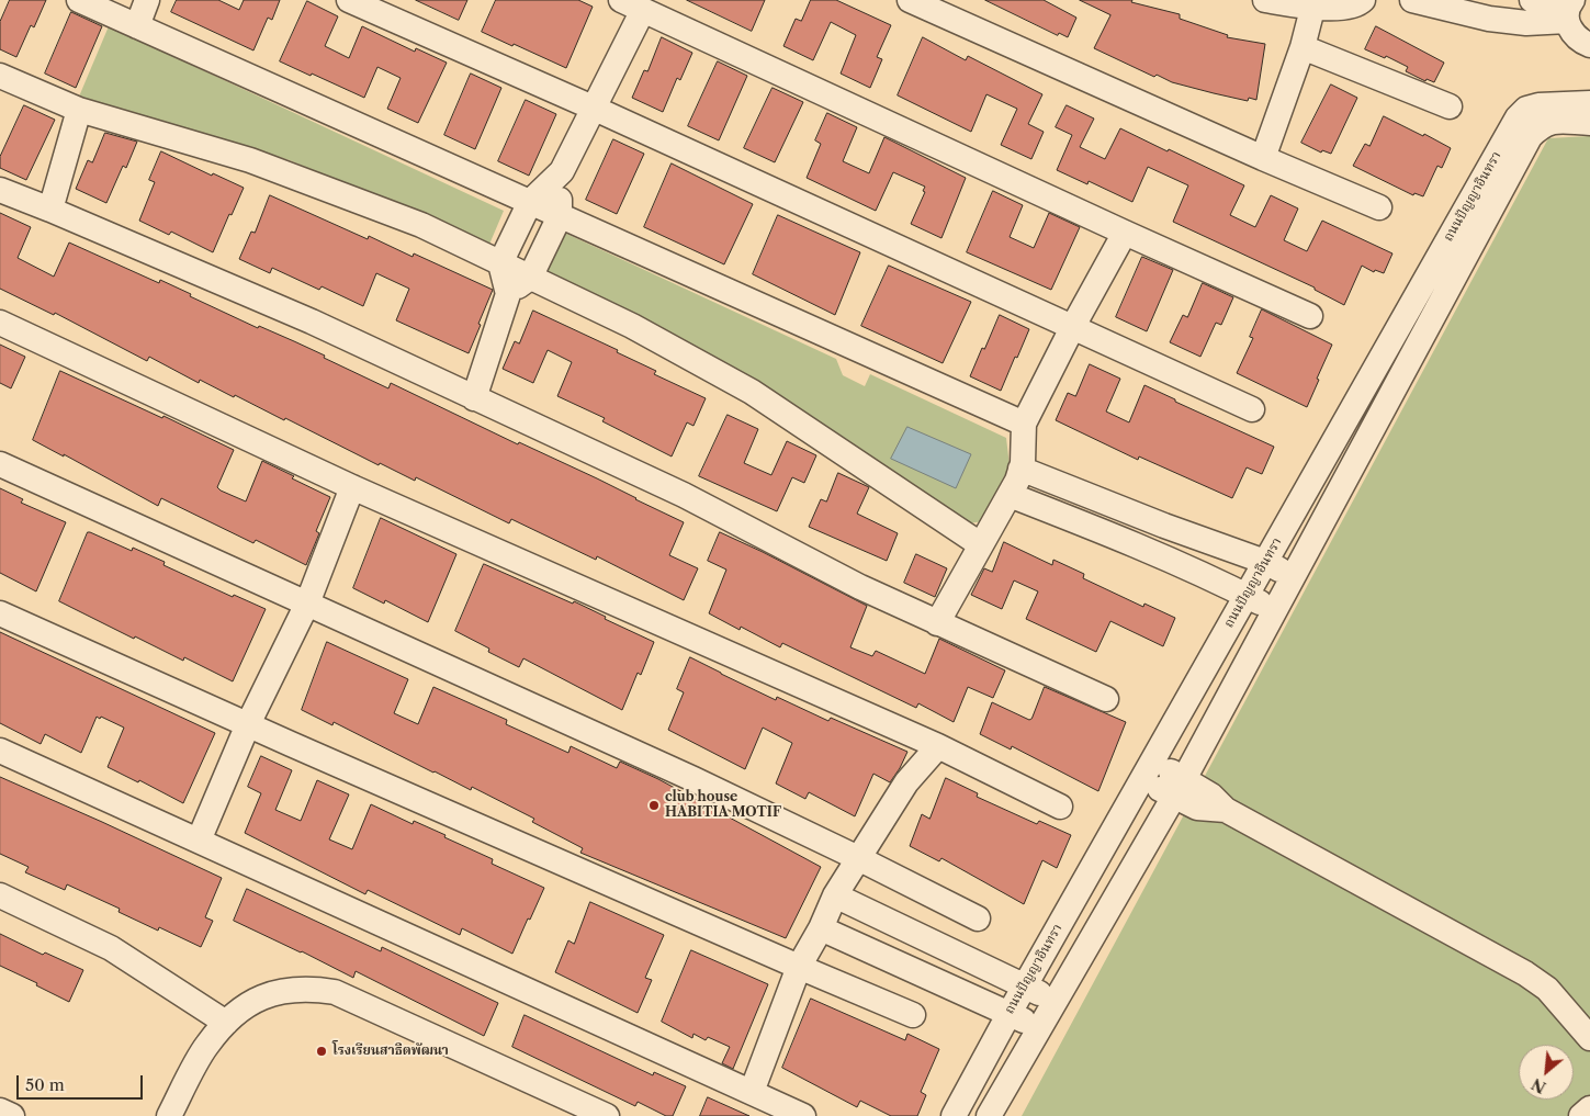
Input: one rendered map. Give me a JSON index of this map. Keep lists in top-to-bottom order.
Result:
{
  "streets": {
    "street": ["ถนนปัญญาอินทรา"]
  },
  "places": ["club house HABITIA MOTIF", "โรงเรียนสาธิตพัฒนา"],
  "scale_bar": "50 m",
  "north": "bottom left"
}
